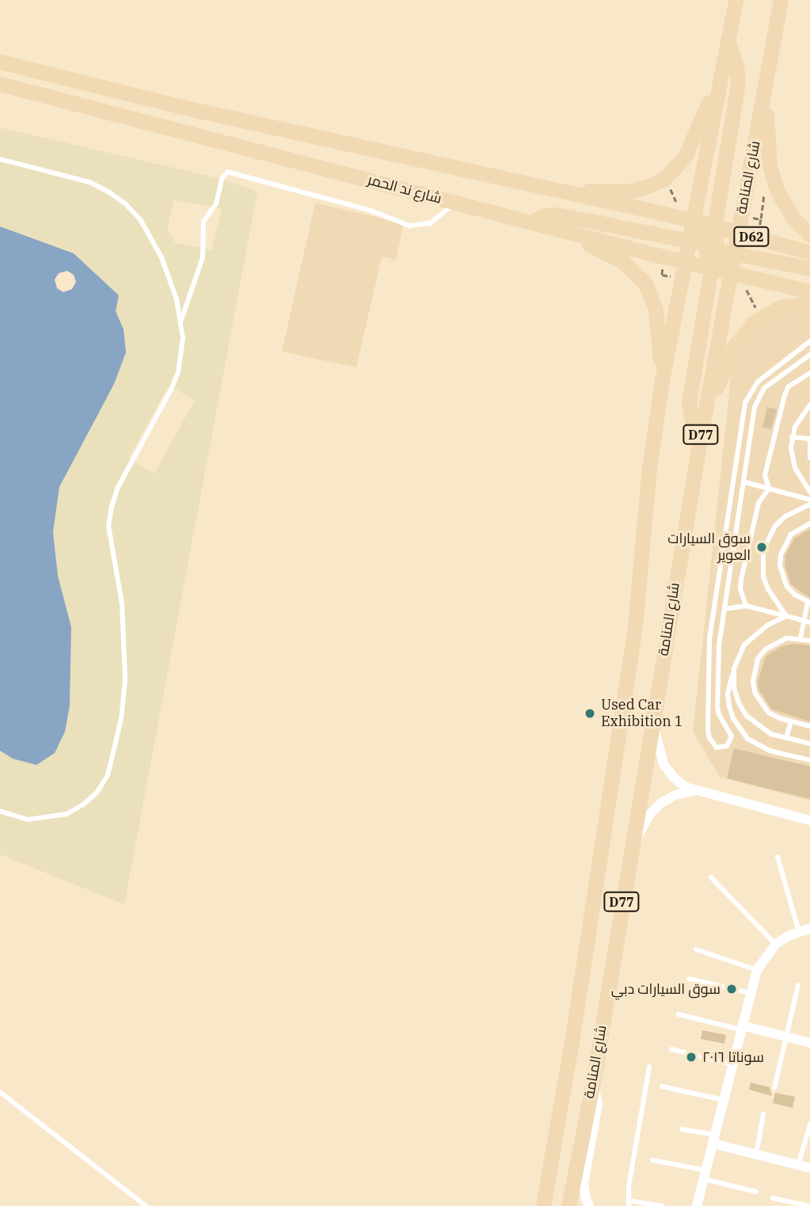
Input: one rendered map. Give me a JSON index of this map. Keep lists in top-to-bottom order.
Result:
{
  "streets": {
    "main road": [
      "شارع المنامة",
      "شارع ند الحمر",
      "D62",
      "D77"
    ]
  },
  "crossings": [
    ["شارع المنامة", "شارع ند الحمر"],
    ["شارع المنامة", "D62"]
  ],
  "places": [
    "سوق السيارات العوير",
    "Used Car Exhibition 1",
    "سوق السيارات دبي",
    "سوناتا ٢٠١٦"
  ]
}
